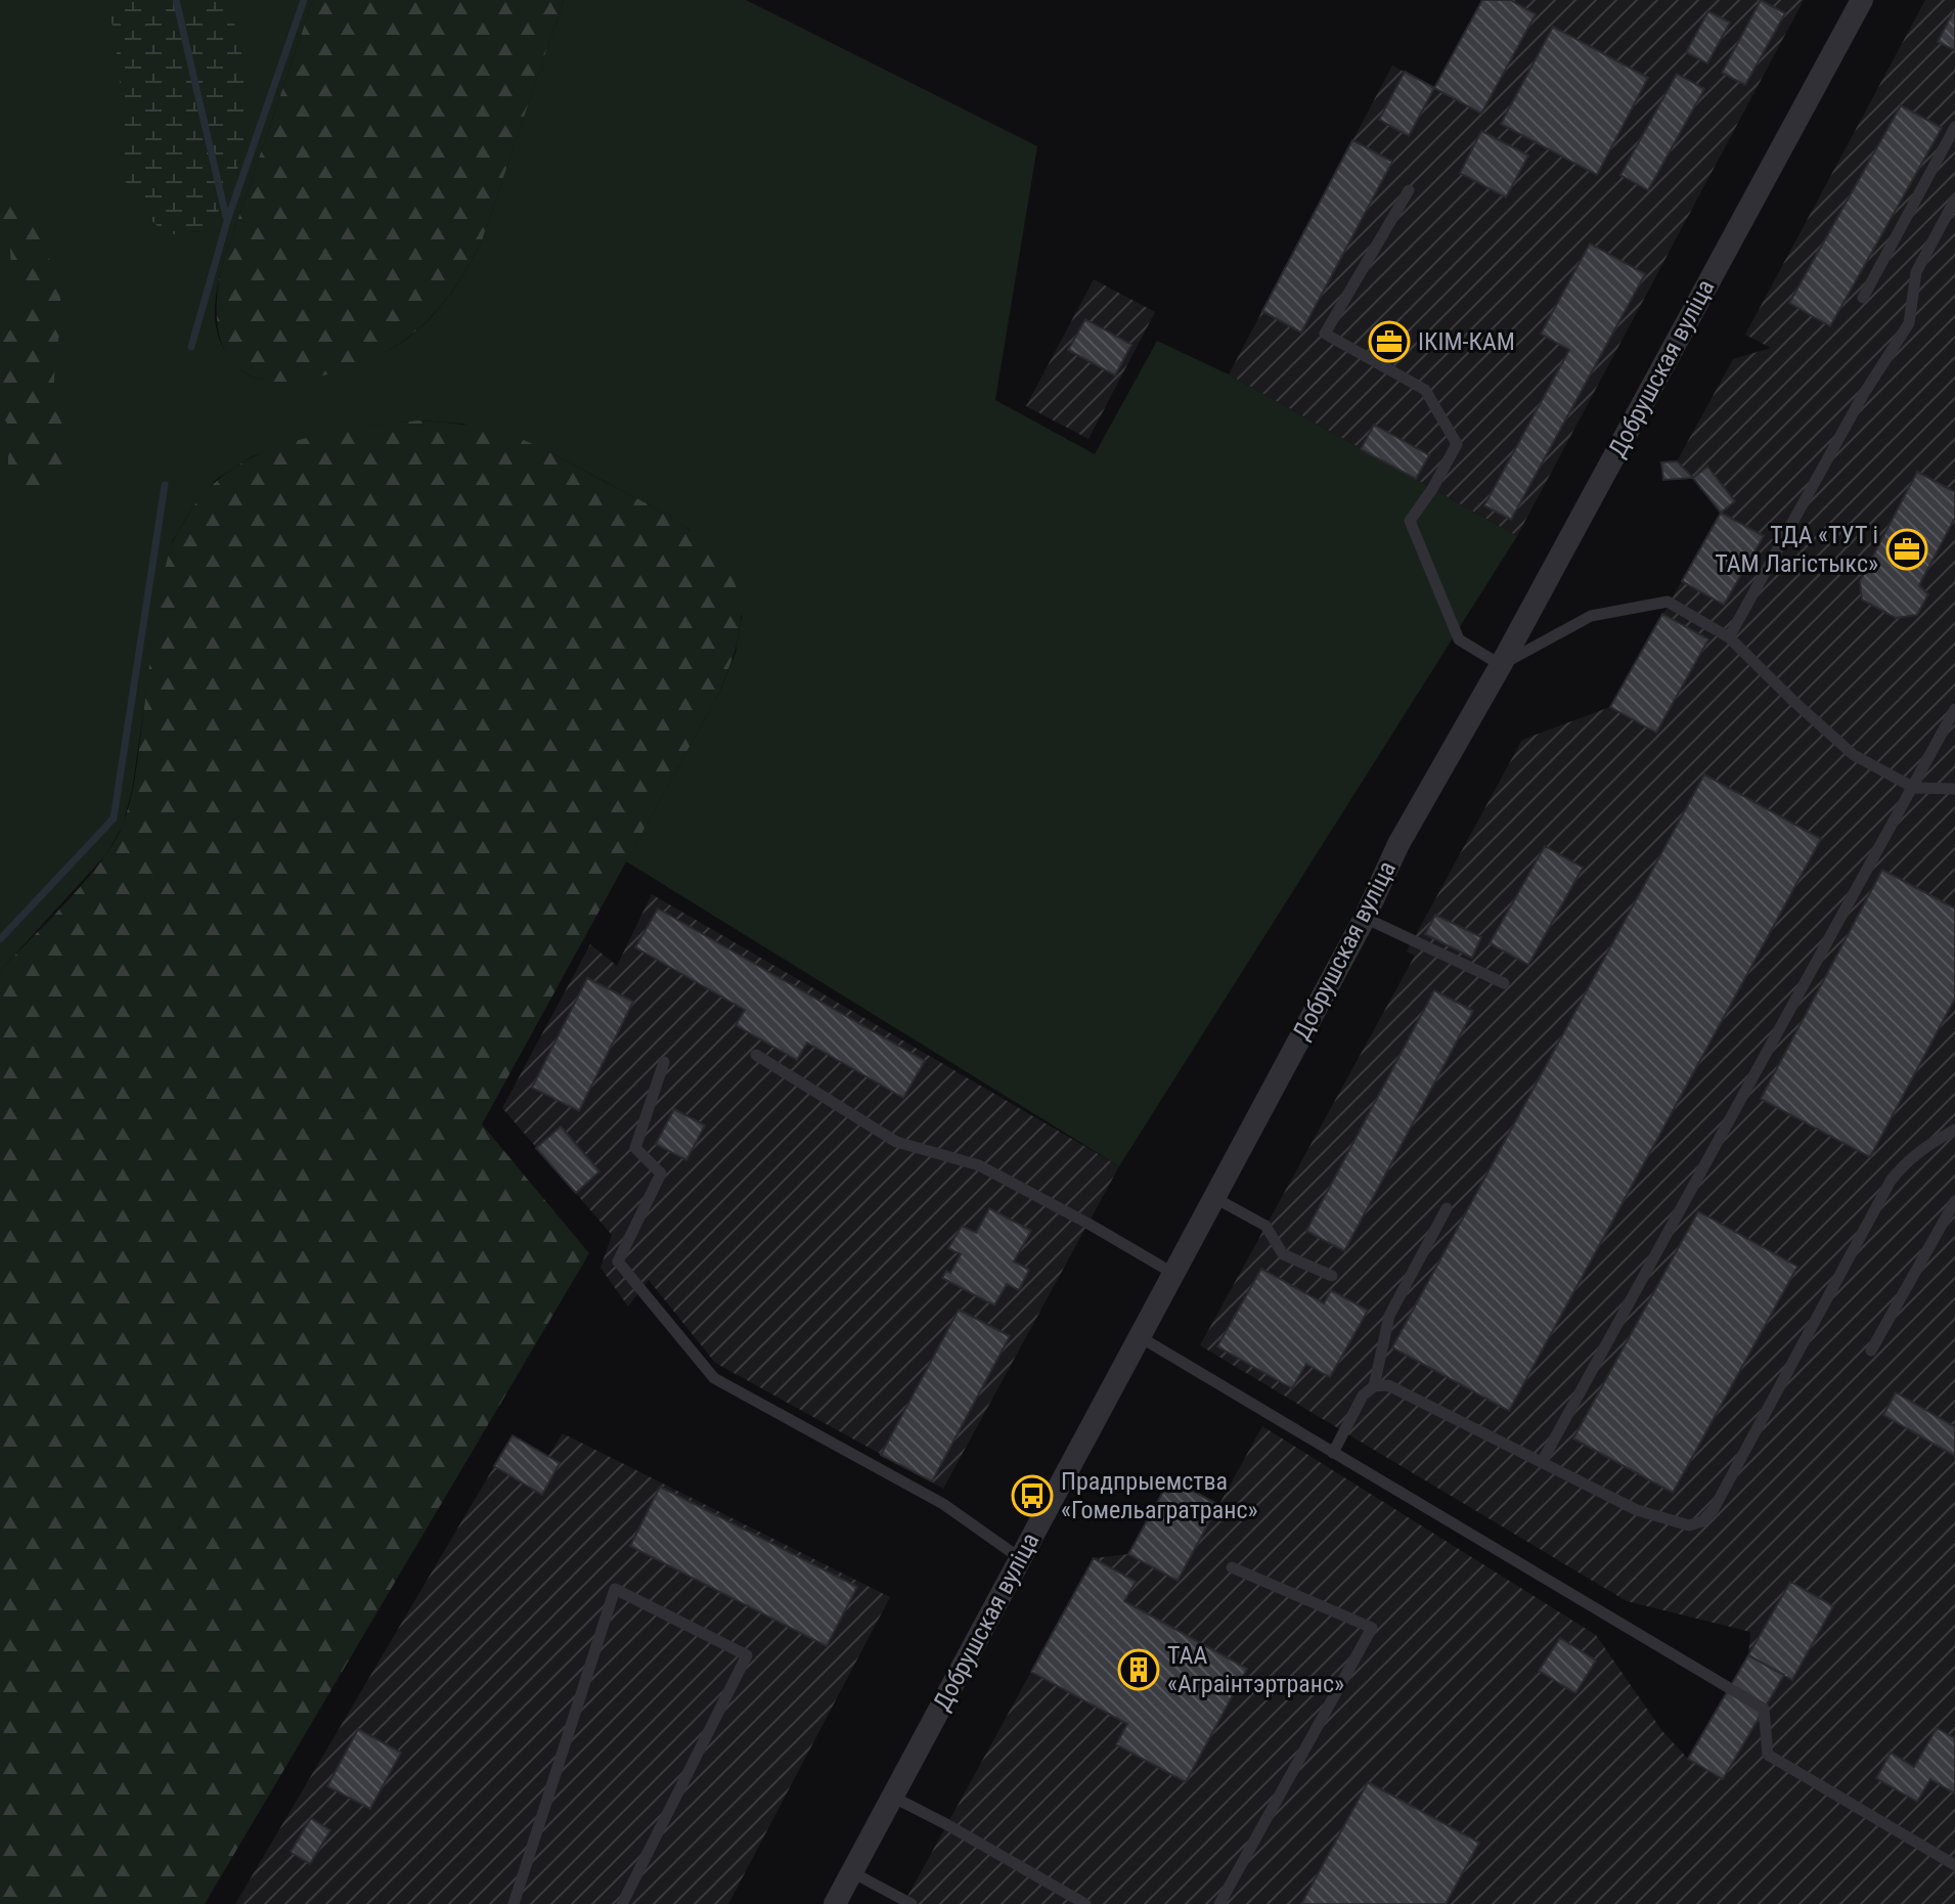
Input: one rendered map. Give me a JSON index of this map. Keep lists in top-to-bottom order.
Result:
{
  "streets": {
    "street": ["Добрушская вуліца"]
  },
  "places": {
    "office": ["ІКІМ-КАМ", "ТДА «ТУТ і ТАМ Лагістыкс»"],
    "bus stop": ["Прадпрыемства «Гомельагратранс»"],
    "building": ["ТАА «Аграінтэртранс»"]
  }
}
